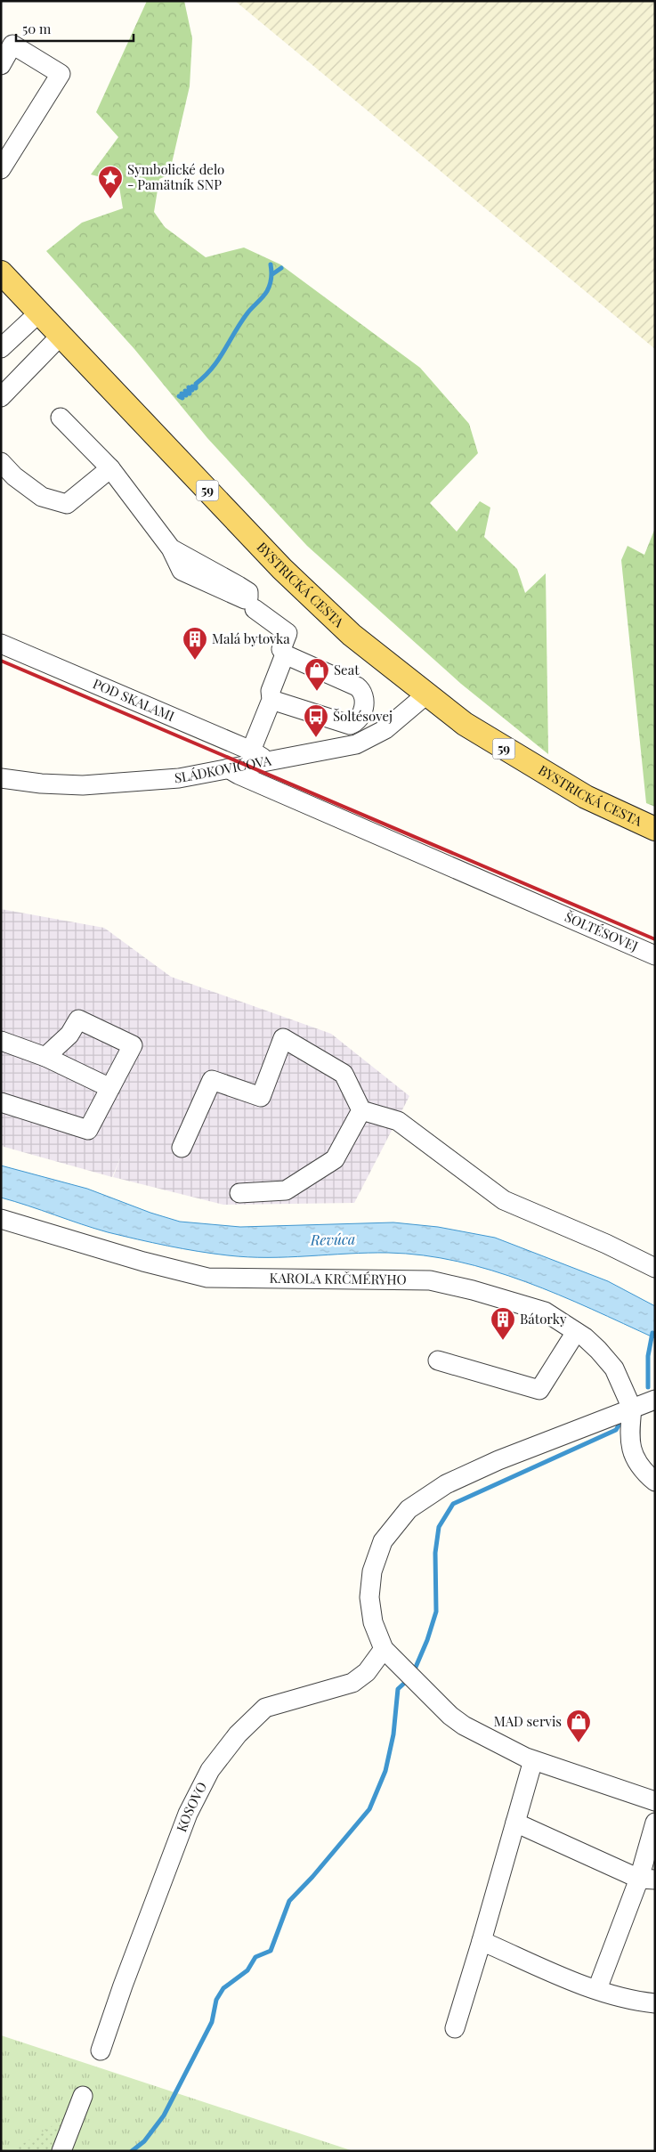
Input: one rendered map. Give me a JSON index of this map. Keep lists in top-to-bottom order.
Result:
{
  "streets": {
    "main road": ["59", "BYSTRICKÁ CESTA"],
    "street": [
      "POD SKALAMI",
      "SLÁDKOVIČOVA",
      "ŠOLTÉSOVEJ",
      "KAROLA KRČMÉRYHO",
      "KOSOVO"
    ]
  },
  "crossings": [
    ["BYSTRICKÁ CESTA", "SLÁDKOVIČOVA"],
    ["POD SKALAMI", "SLÁDKOVIČOVA"],
    ["SLÁDKOVIČOVA", "ŠOLTÉSOVEJ"]
  ],
  "water": ["Revúca"],
  "places": {
    "place": ["Symbolické delo - Pamätník SNP"],
    "building": ["Malá bytovka", "Bátorky"],
    "shop": ["Seat", "MAD servis"],
    "bus stop": ["Šoltésovej"]
  },
  "scale_bar": "50 m"
}
